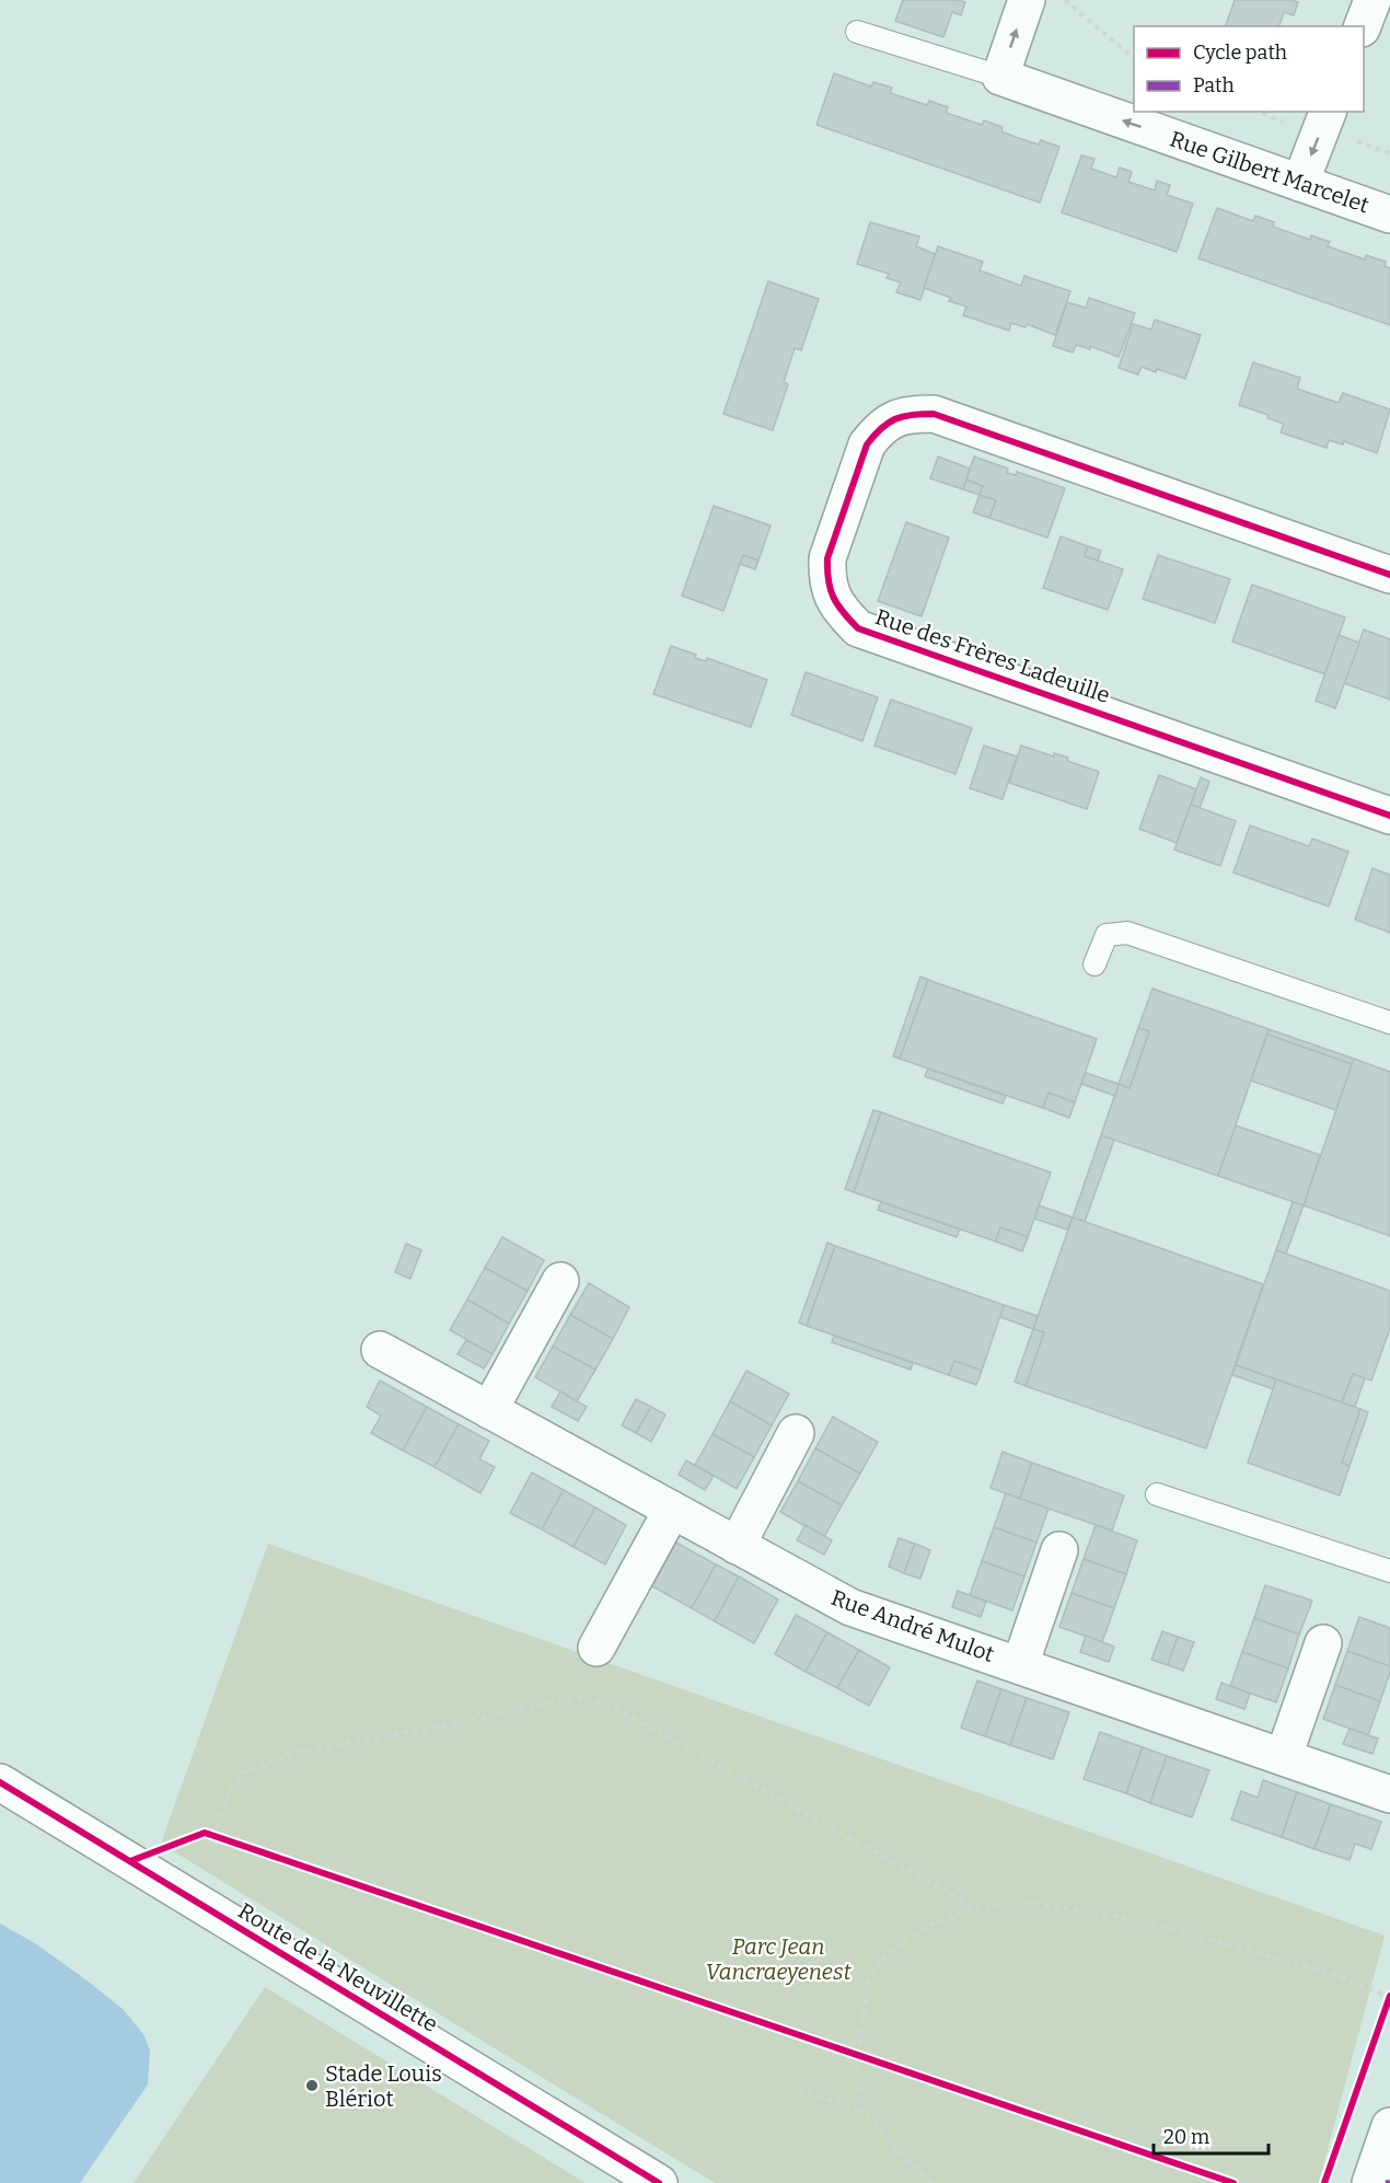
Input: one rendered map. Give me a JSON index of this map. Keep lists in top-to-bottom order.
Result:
{
  "streets": {
    "street": [
      "Rue Gilbert Marcelet",
      "Rue des Frères Ladeuille",
      "Rue André Mulot",
      "Route de la Neuvillette"
    ]
  },
  "one_way": ["Rue Gilbert Marcelet"],
  "parks": ["Parc Jean Vancraeyenest"],
  "places": ["Stade Louis Blériot"],
  "legend": ["Cycle path", "Path"],
  "scale_bar": "20 m"
}
